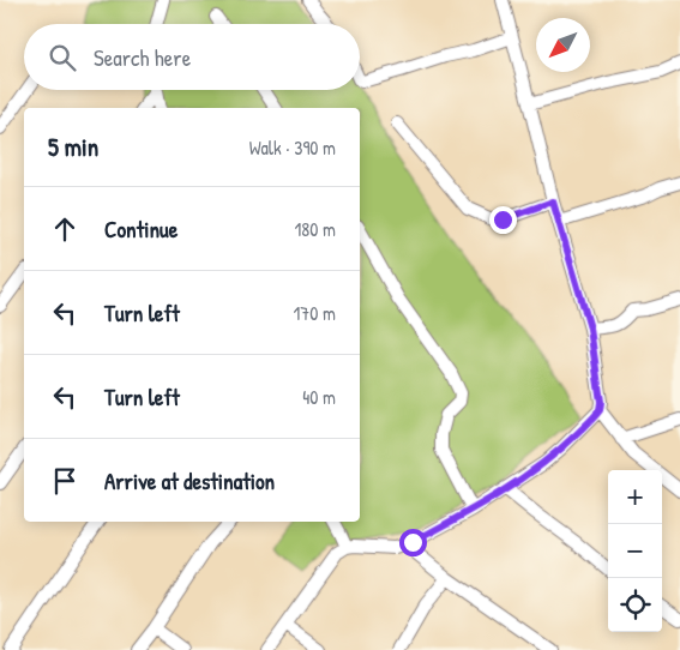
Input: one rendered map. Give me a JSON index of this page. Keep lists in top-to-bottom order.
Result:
{
  "north": "bottom left",
  "page": {
    "search": "Search here",
    "heading": ["5 min", "Walk · 390 m"],
    "list": [
      ["Continue", "180 m"],
      ["Turn left", "170 m"],
      ["Turn left", "40 m"],
      "Arrive at destination"
    ],
    "map_buttons": ["+", "−"]
  }
}
